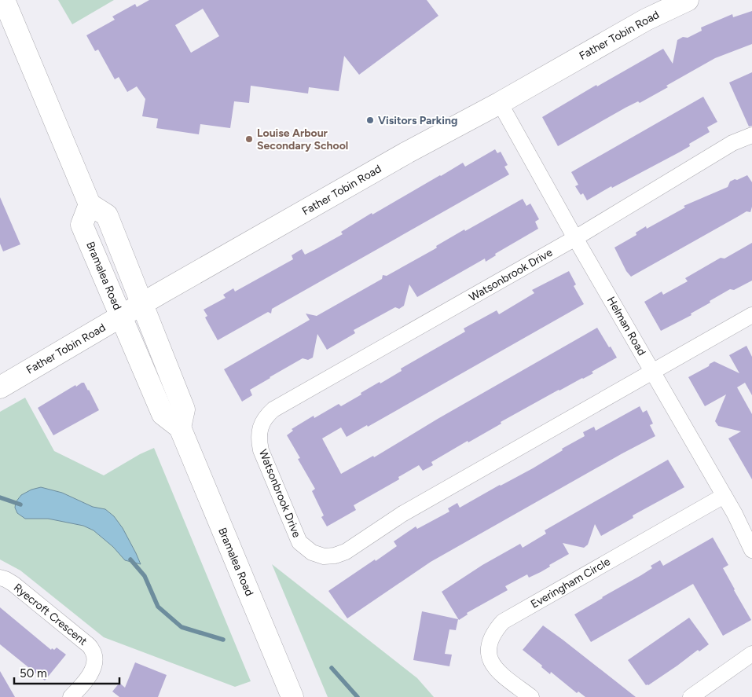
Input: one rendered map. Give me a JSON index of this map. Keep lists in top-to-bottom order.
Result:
{
  "streets": {
    "main road": ["Father Tobin Road", "Bramalea Road"],
    "street": [
      "Watsonbrook Drive",
      "Helman Road",
      "Everingham Circle",
      "Ryecroft Crescent"
    ]
  },
  "crossings": [
    ["Father Tobin Road", "Bramalea Road"],
    ["Father Tobin Road", "Helman Road"],
    ["Watsonbrook Drive", "Helman Road"],
    ["Helman Road", "Everingham Circle"]
  ],
  "places": ["Visitors Parking", "Louise Arbour Secondary School"],
  "scale_bar": "50 m"
}
